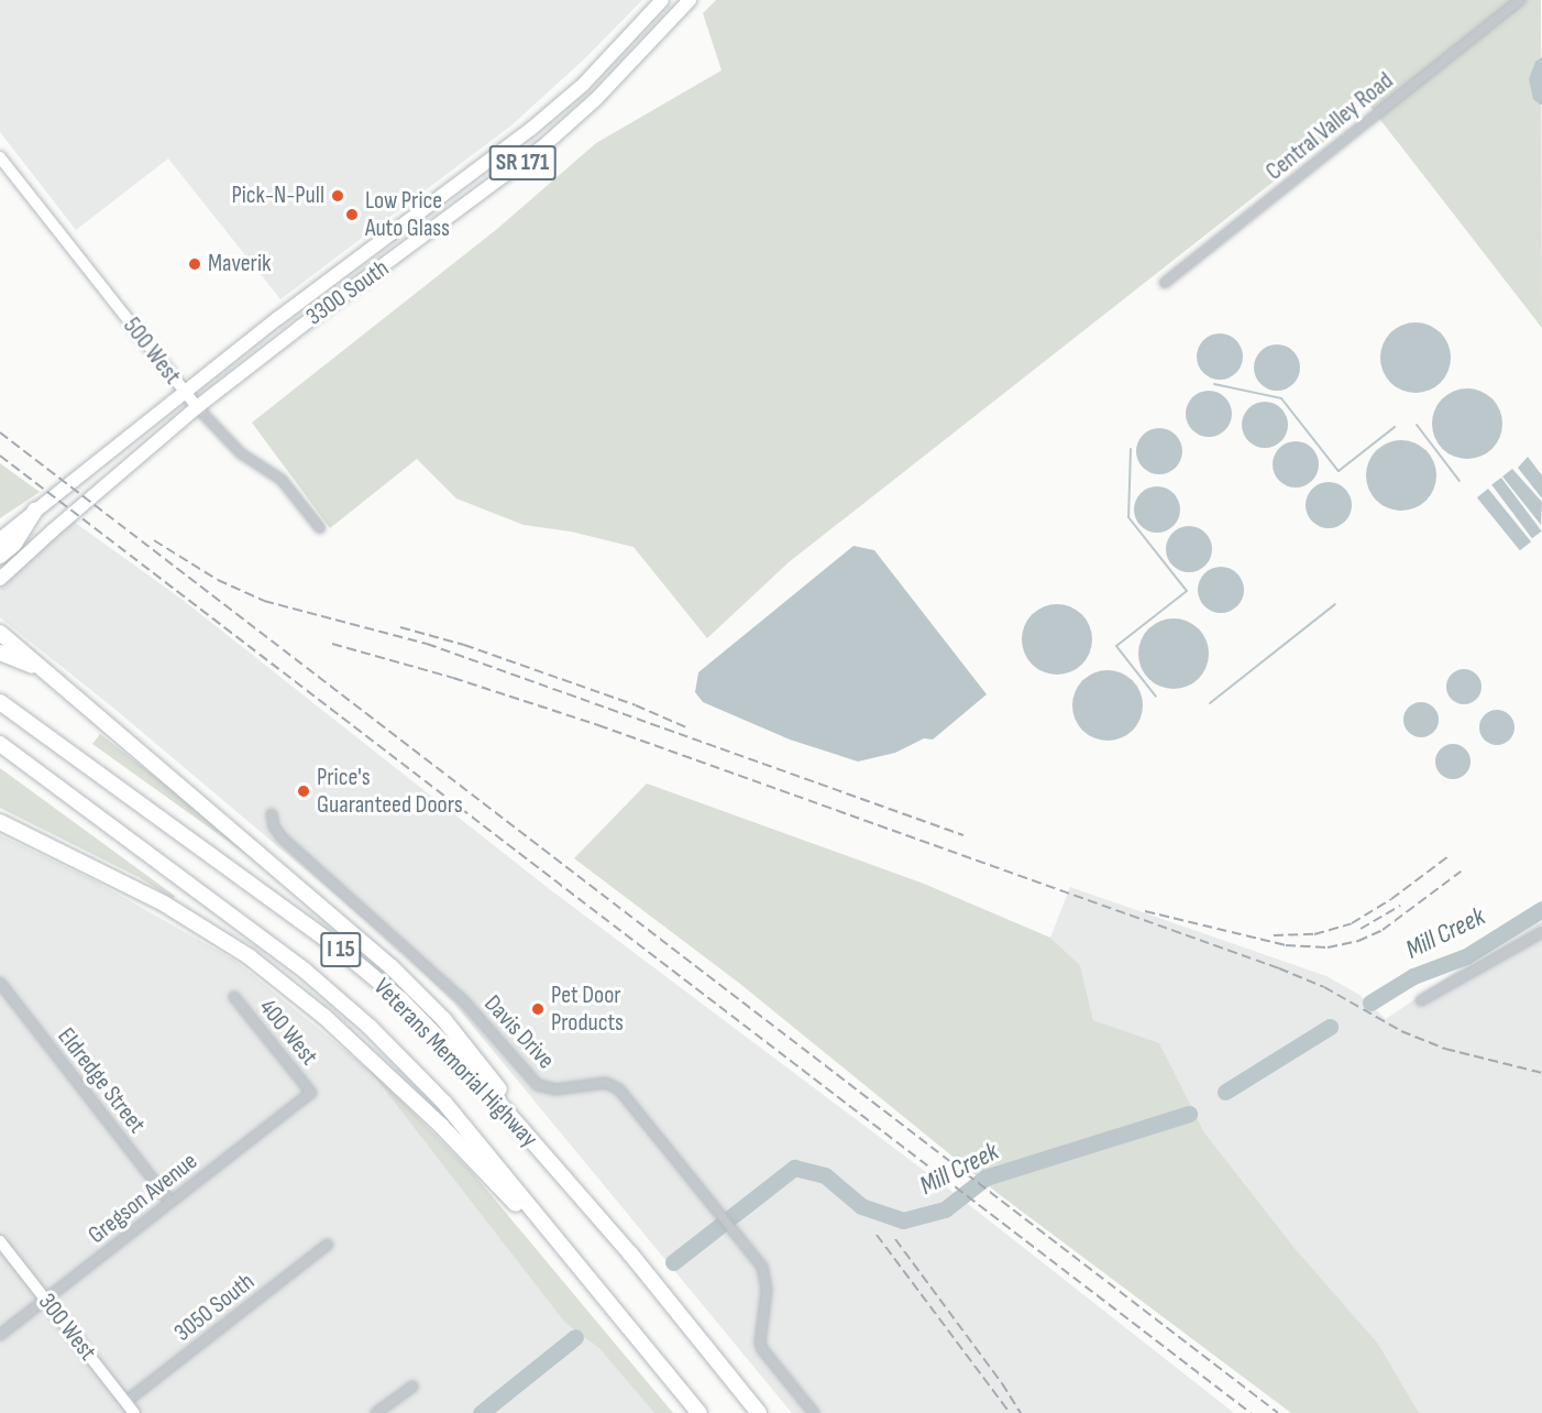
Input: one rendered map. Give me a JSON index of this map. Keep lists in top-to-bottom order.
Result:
{
  "streets": {
    "highway": ["I 15", "Veterans Memorial Highway"],
    "main road": [
      "SR 171",
      "3300 South",
      "500 West",
      "300 West"
    ],
    "street": [
      "Central Valley Road",
      "400 West",
      "Davis Drive",
      "Eldredge Street",
      "Gregson Avenue",
      "3050 South"
    ]
  },
  "crossings": [
    ["3300 South", "500 West"],
    ["400 West", "Gregson Avenue"],
    ["Eldredge Street", "Gregson Avenue"],
    ["Gregson Avenue", "300 West"],
    ["3050 South", "300 West"]
  ],
  "water": ["Mill Creek"],
  "places": [
    "Pick-N-Pull",
    "Low Price Auto Glass",
    "Maverik",
    "Price's Guaranteed Doors",
    "Pet Door Products"
  ]
}
